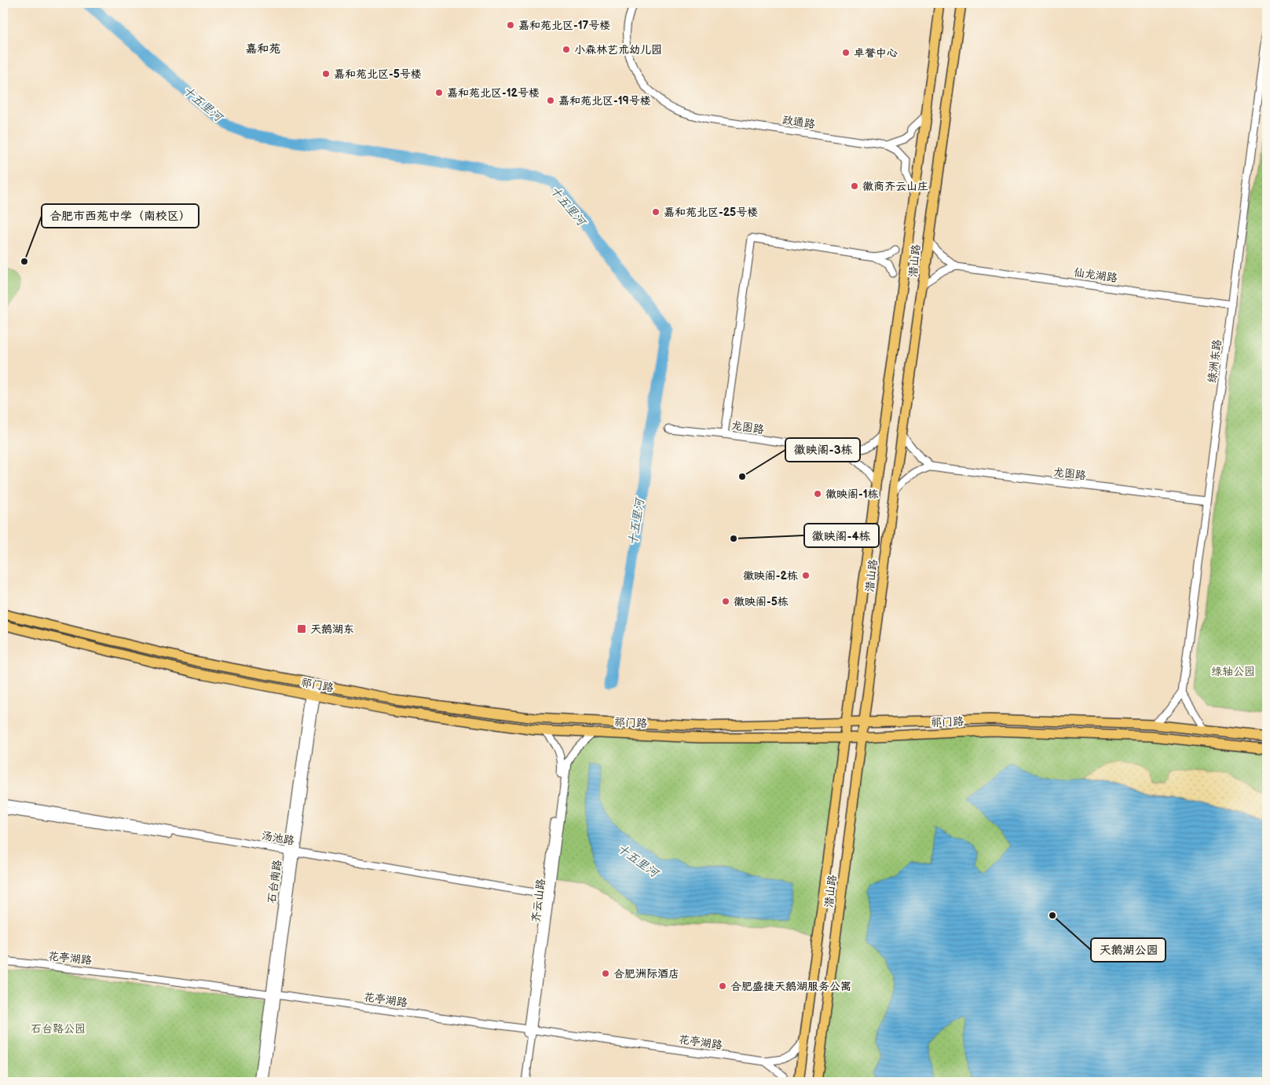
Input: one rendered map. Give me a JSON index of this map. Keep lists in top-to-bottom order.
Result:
{
  "streets": {
    "main road": ["潜山路", "祁门路"],
    "street": [
      "政通路",
      "仙龙湖路",
      "绿洲东路",
      "龙图路",
      "汤池路",
      "石台南路",
      "齐云山路",
      "花亭湖路"
    ]
  },
  "crossings": [
    ["潜山路", "龙图路"],
    ["潜山路", "祁门路"],
    ["潜山路", "花亭湖路"],
    ["仙龙湖路", "绿洲东路"],
    ["绿洲东路", "龙图路"],
    ["祁门路", "石台南路"],
    ["祁门路", "齐云山路"],
    ["汤池路", "石台南路"],
    ["汤池路", "齐云山路"],
    ["石台南路", "花亭湖路"],
    ["齐云山路", "花亭湖路"]
  ],
  "districts": ["嘉和苑"],
  "water": ["十五里河"],
  "parks": ["绿轴公园", "石台路公园"],
  "places": {
    "other": [
      "嘉和苑北区-17号楼",
      "小森林艺术幼儿园",
      "卓誉中心",
      "嘉和苑北区-5号楼",
      "嘉和苑北区-12号楼",
      "嘉和苑北区-19号楼",
      "徽商齐云山庄",
      "嘉和苑北区-25号楼",
      "合肥市西苑中学（南校区）",
      "徽映阁-3栋",
      "徽映阁-1栋",
      "徽映阁-4栋",
      "徽映阁-2栋",
      "徽映阁-5栋",
      "天鹅湖公园",
      "合肥洲际酒店",
      "合肥盛捷天鹅湖服务公寓"
    ],
    "transit": ["天鹅湖东"]
  }
}
